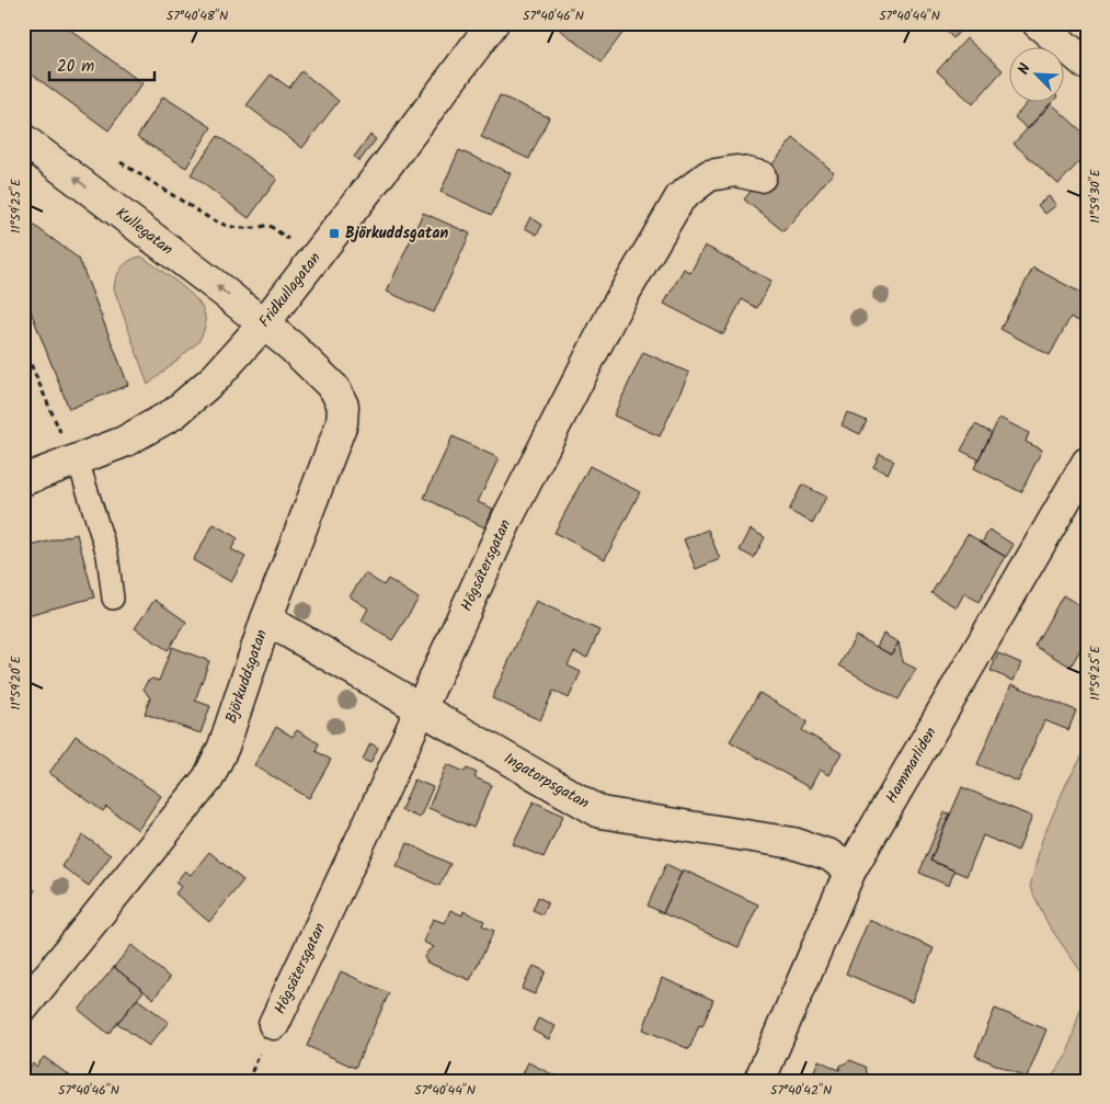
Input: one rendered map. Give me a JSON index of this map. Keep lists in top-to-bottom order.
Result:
{
  "streets": {
    "street": [
      "Kullegatan",
      "Fridkullagatan",
      "Högsätersgatan",
      "Björkuddsgatan",
      "Hammarliden",
      "Ingatorpsgatan"
    ]
  },
  "crossings": [
    ["Kullegatan", "Fridkullagatan"],
    ["Kullegatan", "Björkuddsgatan"],
    ["Fridkullagatan", "Björkuddsgatan"],
    ["Högsätersgatan", "Ingatorpsgatan"],
    ["Björkuddsgatan", "Ingatorpsgatan"],
    ["Hammarliden", "Ingatorpsgatan"]
  ],
  "one_way": ["Kullegatan"],
  "places": {
    "transit": ["Björkuddsgatan"]
  },
  "scale_bar": "20 m",
  "north": "top left",
  "coordinates": [
    "57°40'48\"N",
    "57°40'46\"N",
    "57°40'44\"N",
    "11°59'30\"E",
    "11°59'25\"E",
    "11°59'20\"E",
    "57°40'42\"N"
  ]
}
